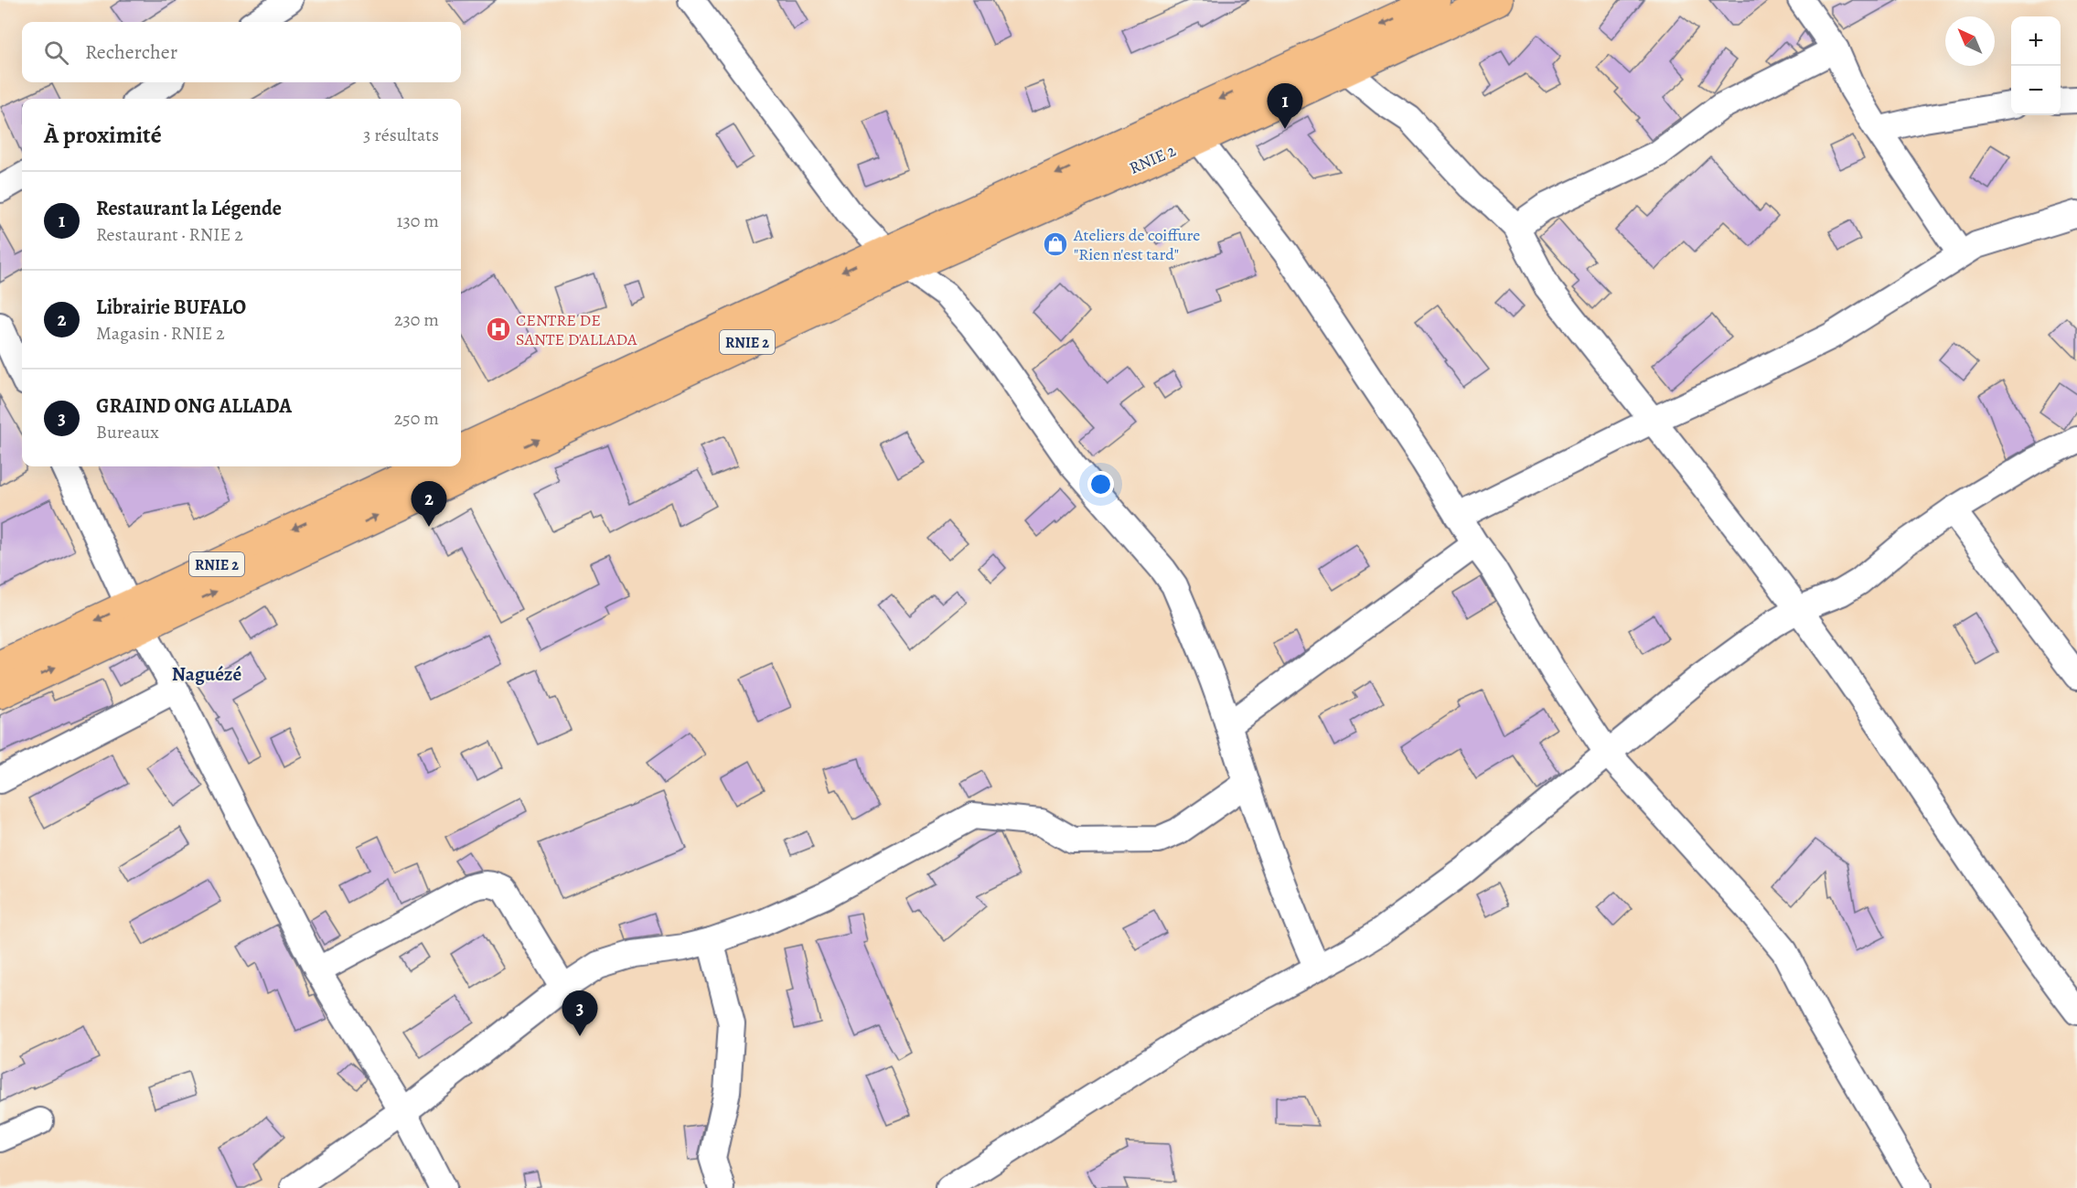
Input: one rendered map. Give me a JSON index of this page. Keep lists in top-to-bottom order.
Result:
{
  "streets": {
    "highway": ["RNIE 2"]
  },
  "districts": ["Naguézé"],
  "places": {
    "shop": ["Ateliers de coiffure \"Rien n'est tard\""],
    "hospital": ["CENTRE DE SANTE D'ALLADA"]
  },
  "north": "top left",
  "page": {
    "map_buttons": ["+", "−"],
    "search": "Rechercher",
    "pins": ["1", "2", "3"],
    "heading": ["À proximité", "3 résultats"],
    "list": [
      {
        "mark": "1",
        "name": "Restaurant la Légende",
        "note": "Restaurant · RNIE 2",
        "value": "130 m"
      },
      {
        "mark": "2",
        "name": "Librairie BUFALO",
        "note": "Magasin · RNIE 2",
        "value": "230 m"
      },
      {
        "mark": "3",
        "name": "GRAIND ONG ALLADA",
        "note": "Bureaux",
        "value": "250 m"
      }
    ]
  }
}
